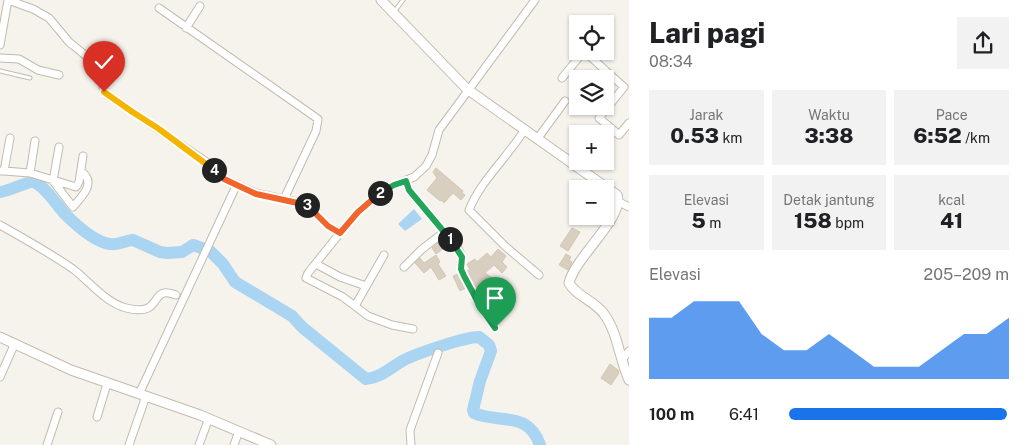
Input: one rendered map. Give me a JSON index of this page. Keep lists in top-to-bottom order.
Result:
{
  "page": {
    "heading": ["Lari pagi", "08:34"],
    "map_buttons": ["+", "−"],
    "stats": [
      ["Jarak", "0.53 km"],
      ["Waktu", "3:38"],
      ["Pace", "6:52 /km"],
      ["Elevasi", "5 m"],
      ["Detak jantung", "158 bpm"],
      ["kcal", "41"]
    ],
    "pins": [
      "4",
      "2",
      "3",
      "1"
    ],
    "chart": ["Elevasi", "205–209 m"],
    "list": [
      {
        "name": "100 m",
        "note": "6:41"
      }
    ]
  }
}
